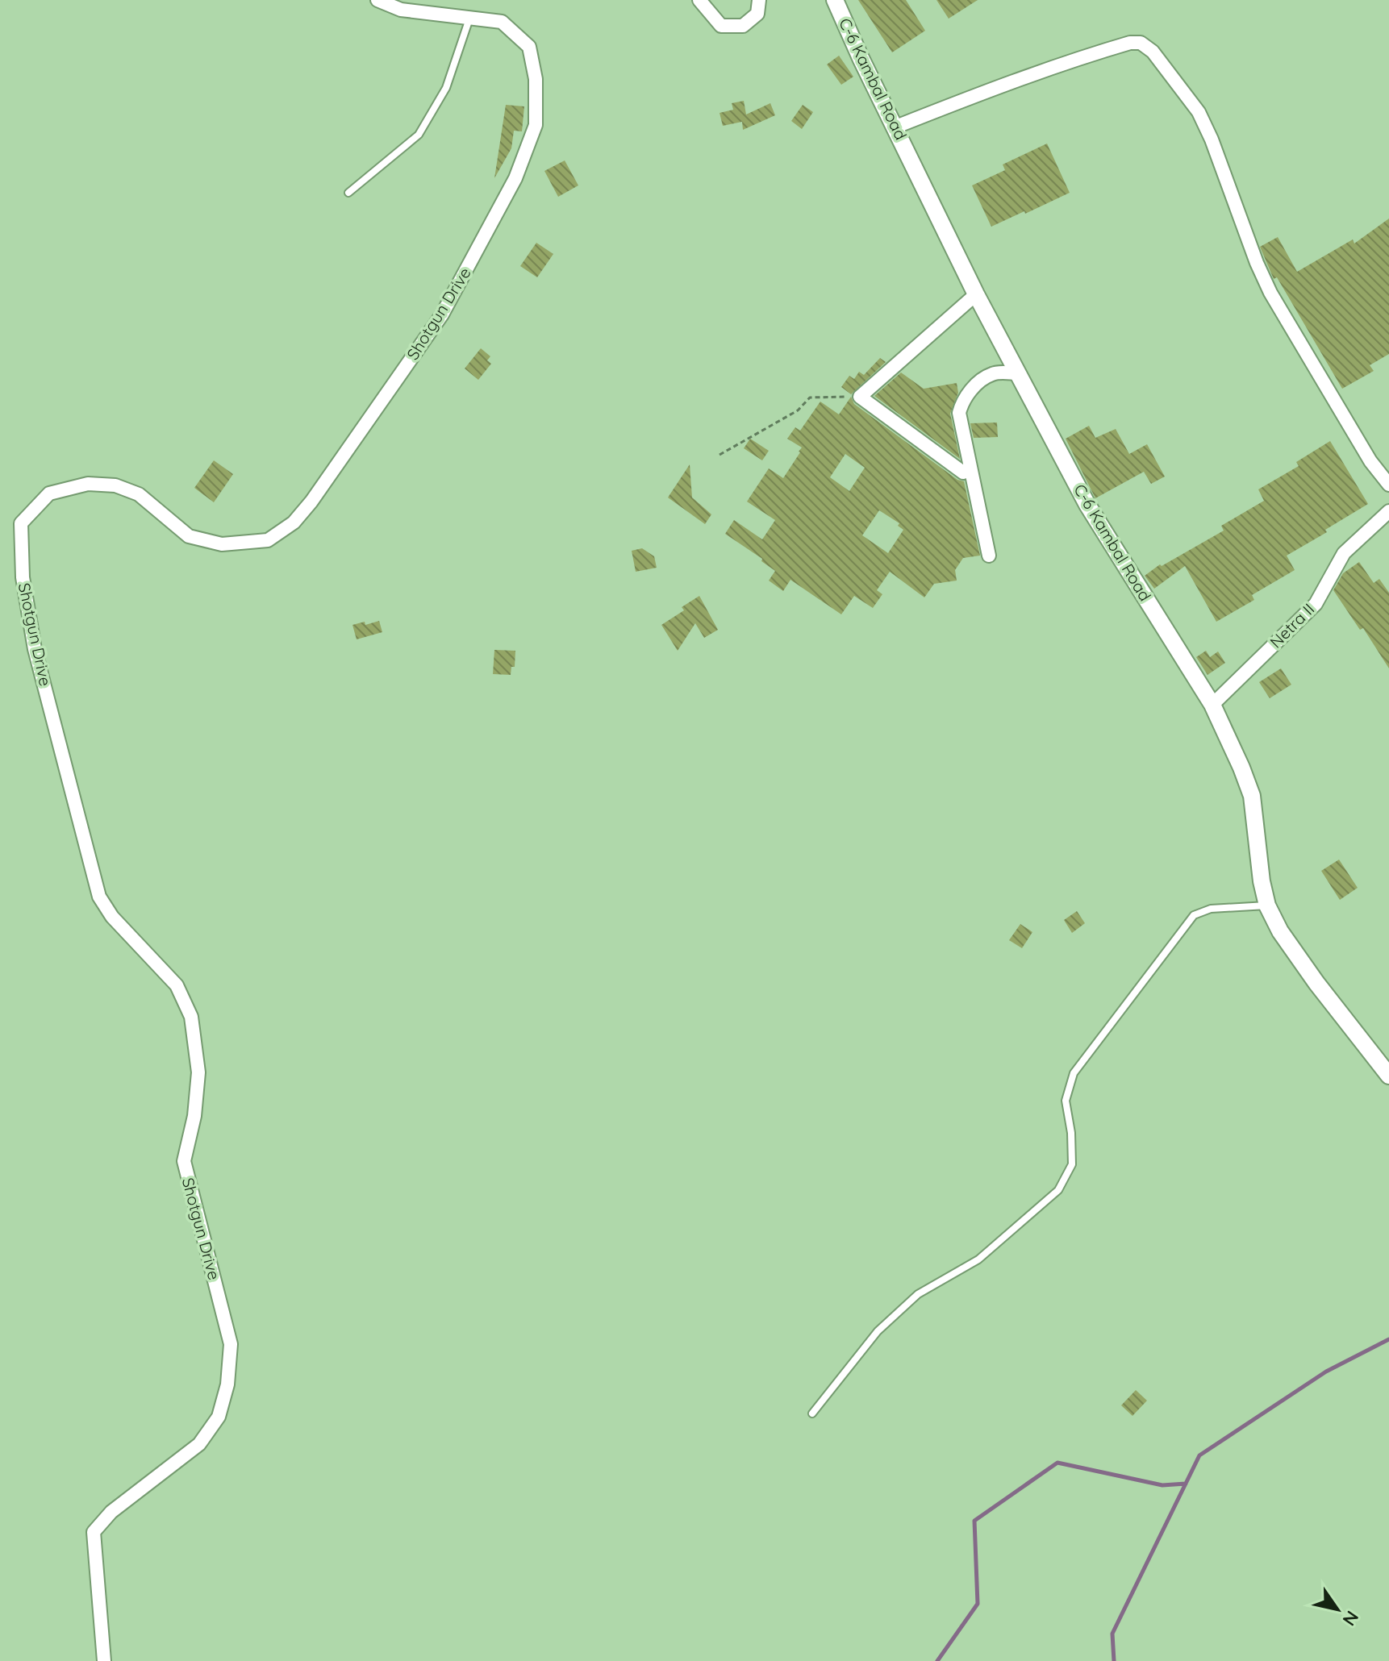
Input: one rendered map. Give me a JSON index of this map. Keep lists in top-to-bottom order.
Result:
{
  "streets": {
    "street": ["C-6 Kambal Road", "Shotgun Drive", "Netra II"]
  },
  "crossings": [
    ["C-6 Kambal Road", "Netra II"]
  ],
  "north": "bottom right"
}
